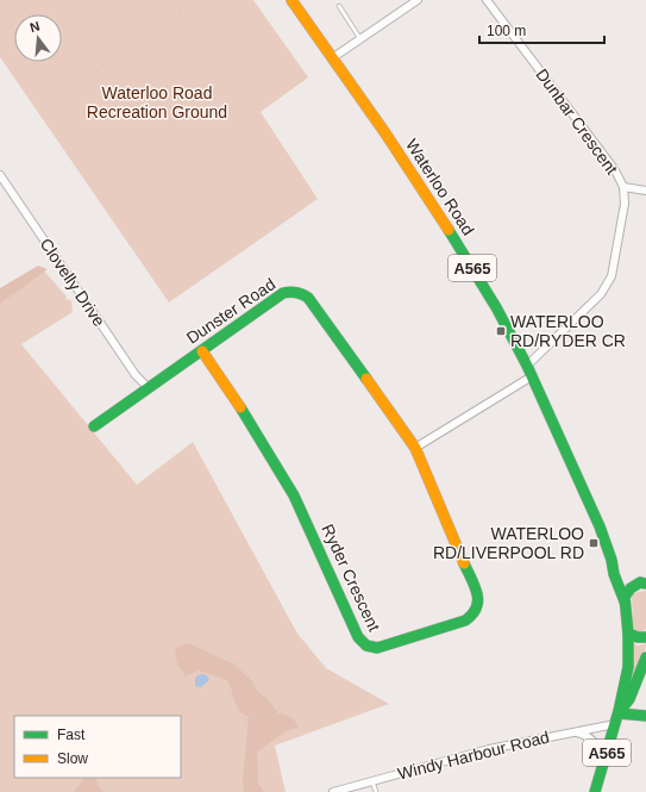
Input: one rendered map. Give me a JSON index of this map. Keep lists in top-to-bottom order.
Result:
{
  "streets": {
    "main road": [
      "Waterloo Road",
      "A565",
      "Dunster Road",
      "Ryder Crescent"
    ],
    "street": ["Dunbar Crescent", "Clovelly Drive", "Windy Harbour Road"]
  },
  "crossings": [
    ["Dunbar Crescent", "Waterloo Road"],
    ["Waterloo Road", "A565"],
    ["A565", "Windy Harbour Road"],
    ["Clovelly Drive", "Dunster Road"],
    ["Dunster Road", "Ryder Crescent"]
  ],
  "parks": ["Waterloo Road Recreation Ground"],
  "places": {
    "transit": ["WATERLOO RD/RYDER CR", "WATERLOO RD/LIVERPOOL RD"]
  },
  "legend": ["Fast", "Slow"],
  "scale_bar": "100 m",
  "north": "top"
}
